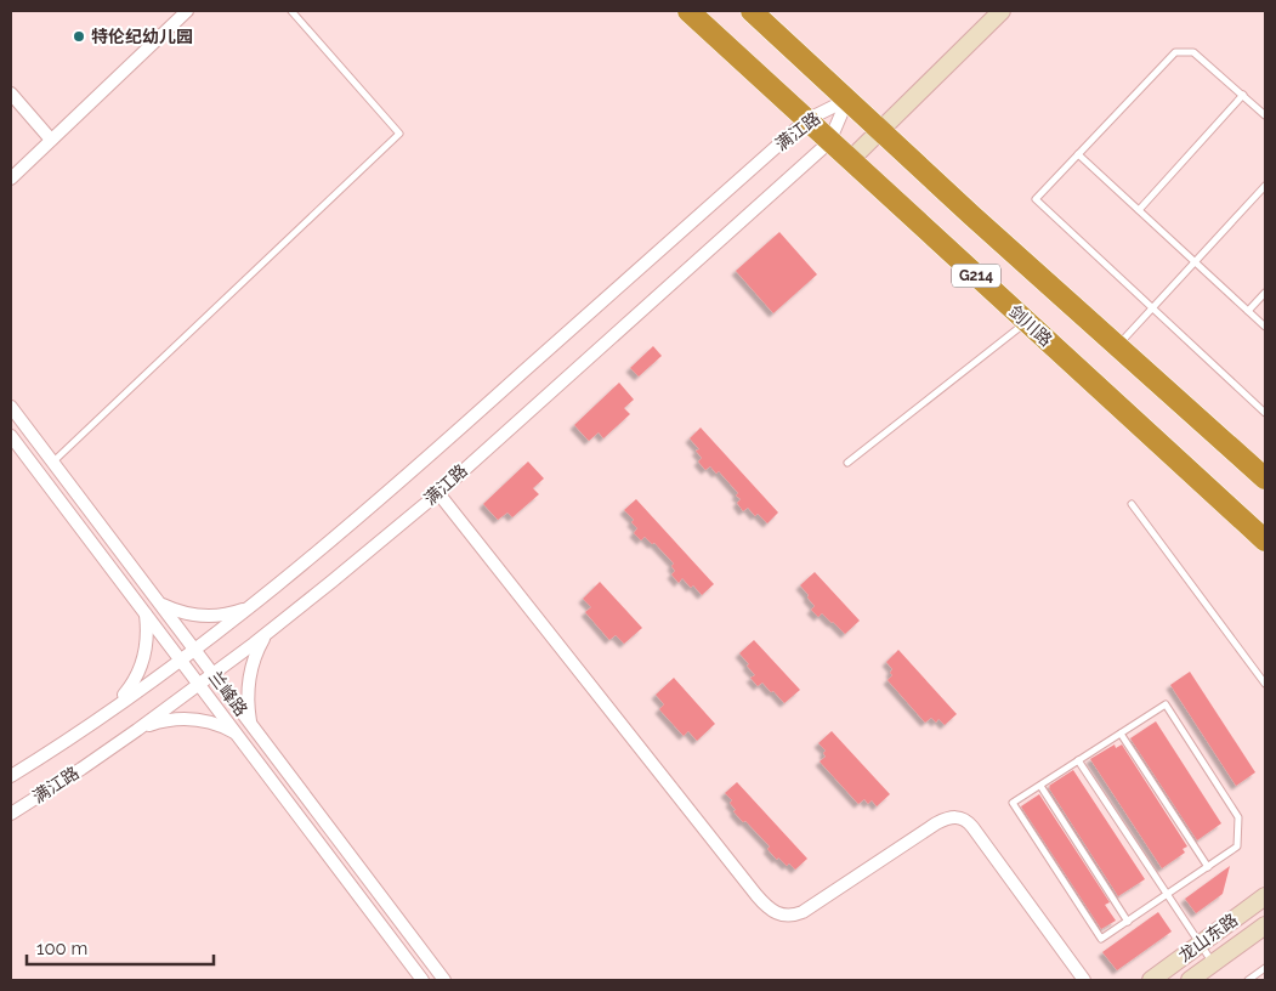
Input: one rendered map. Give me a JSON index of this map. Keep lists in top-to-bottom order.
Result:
{
  "streets": {
    "highway": ["G214", "剑川路"],
    "street": ["满江路", "兰峰路", "龙山东路"]
  },
  "crossings": [
    ["满江路", "G214"],
    ["满江路", "剑川路"],
    ["满江路", "兰峰路"]
  ],
  "places": ["特伦纪幼儿园"],
  "scale_bar": "100 m"
}
